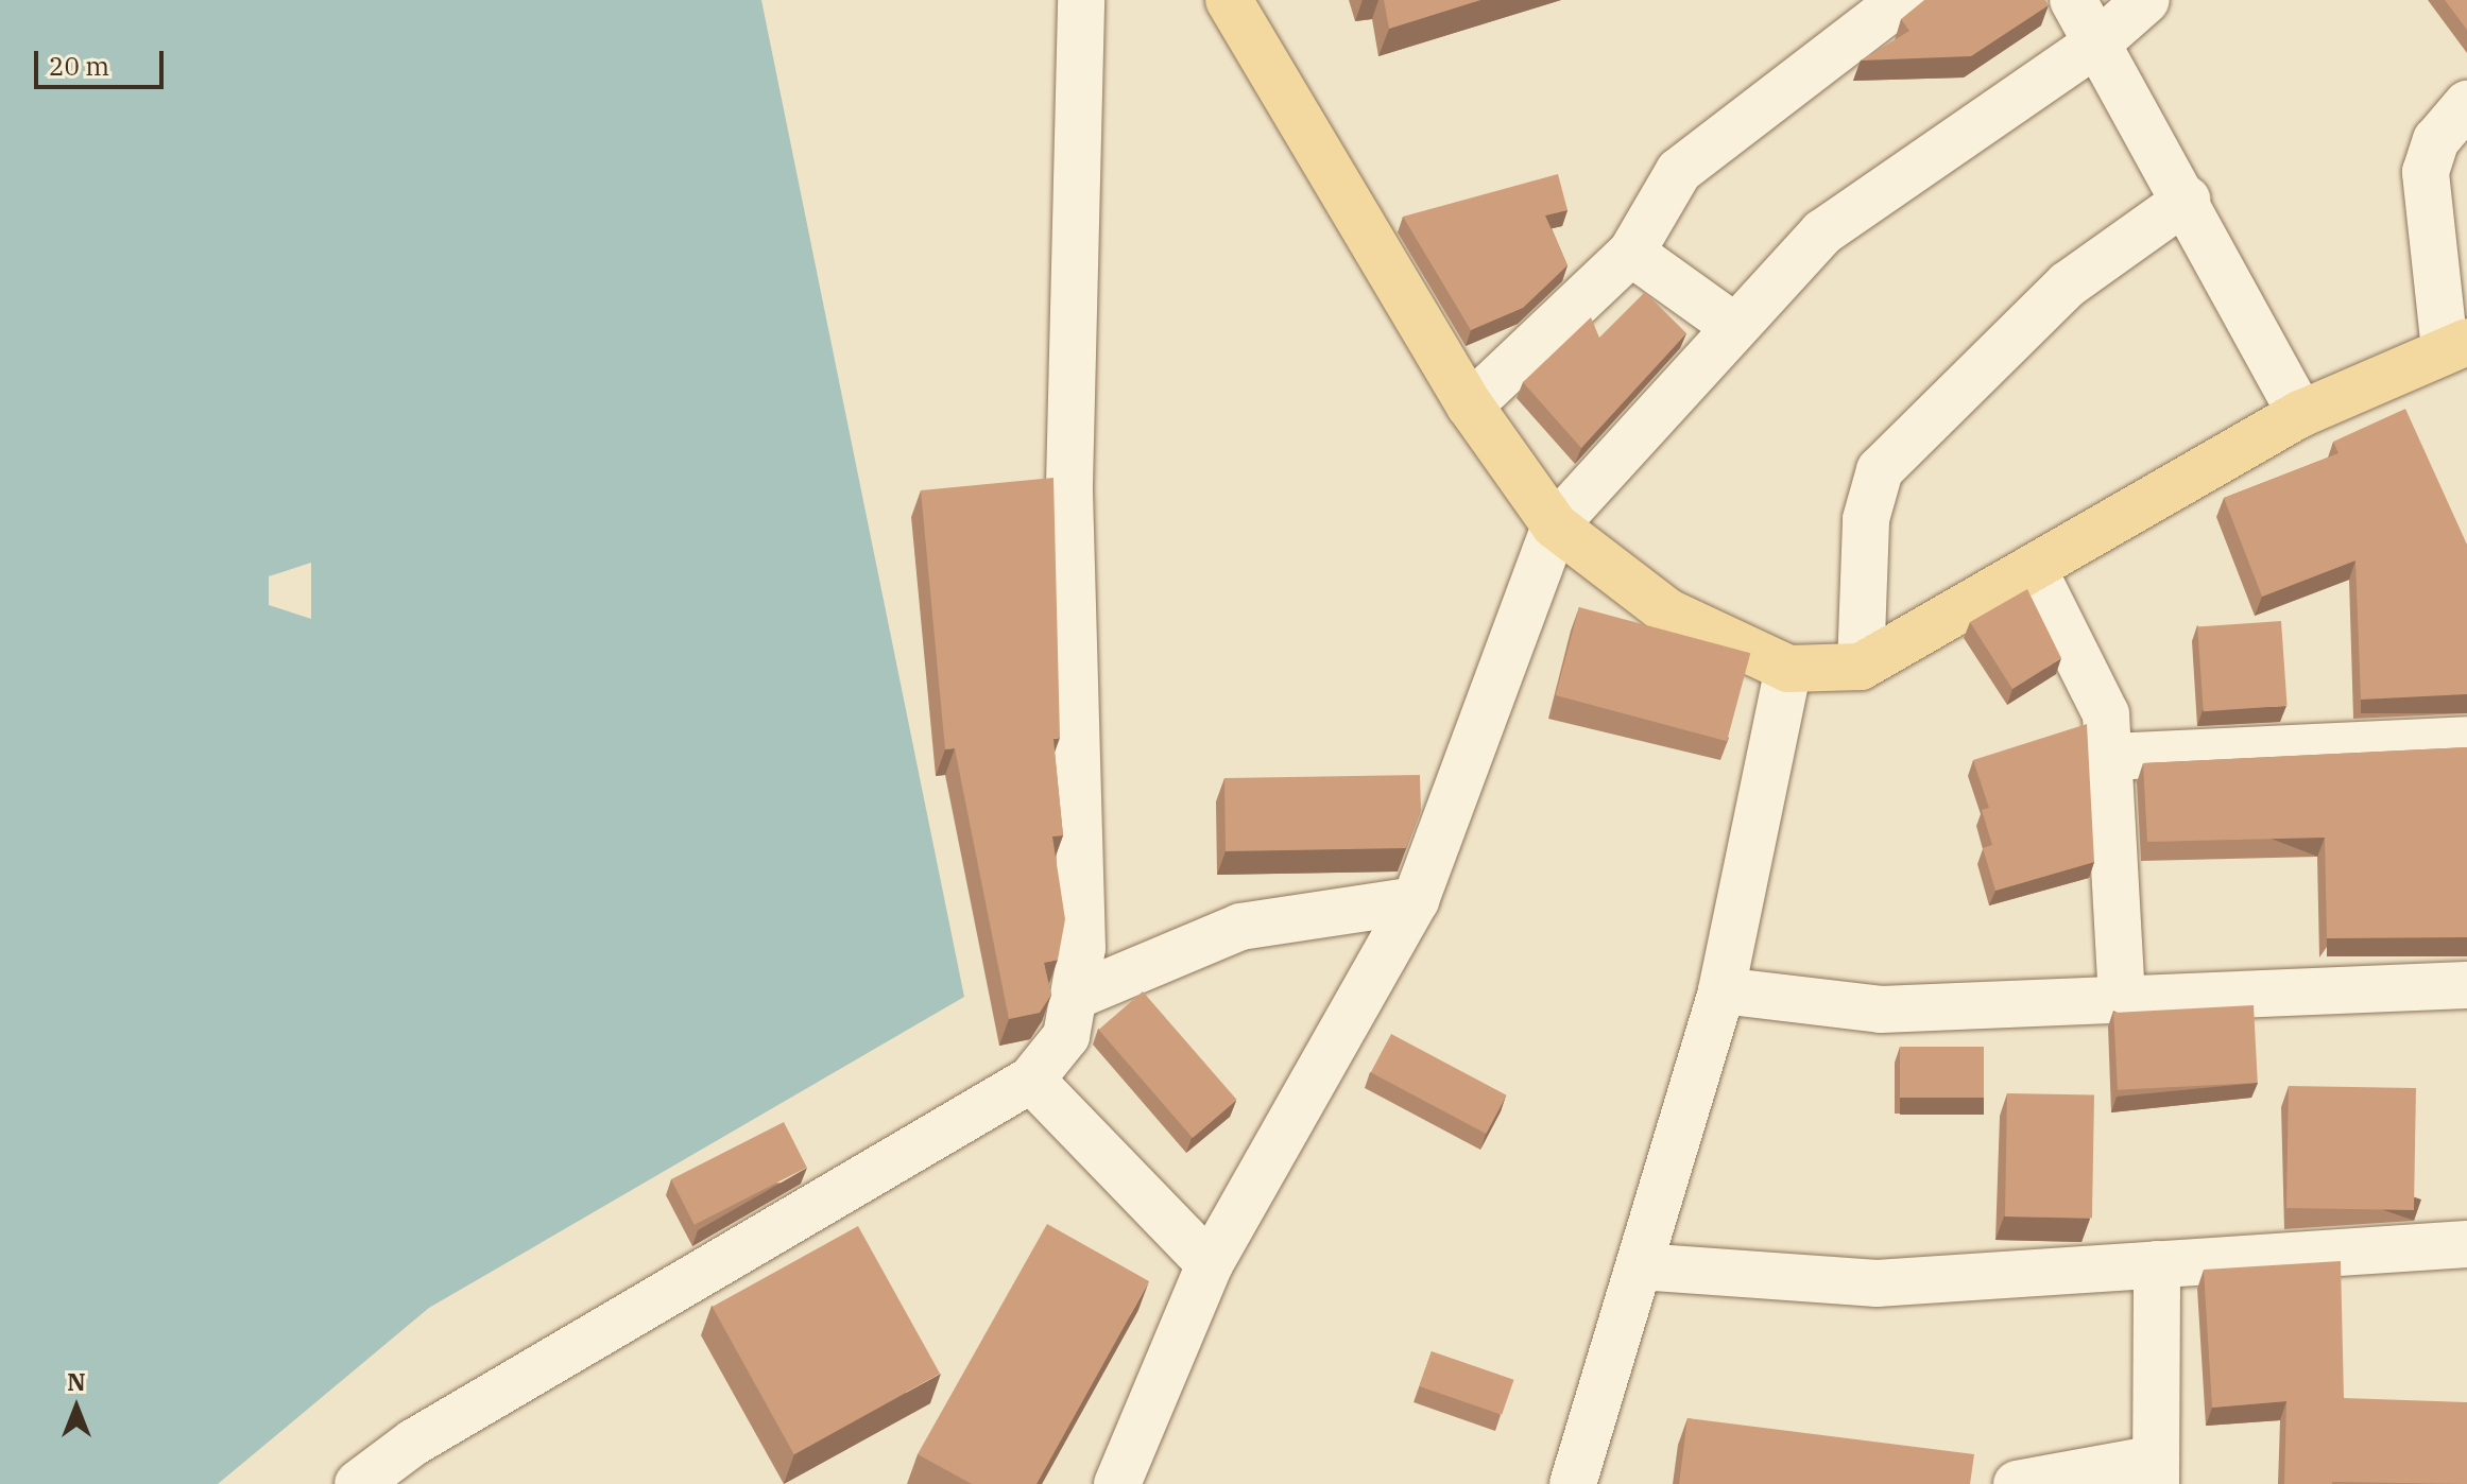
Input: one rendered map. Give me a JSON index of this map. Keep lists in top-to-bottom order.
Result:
{
  "scale_bar": "20 m",
  "north": "top"
}
